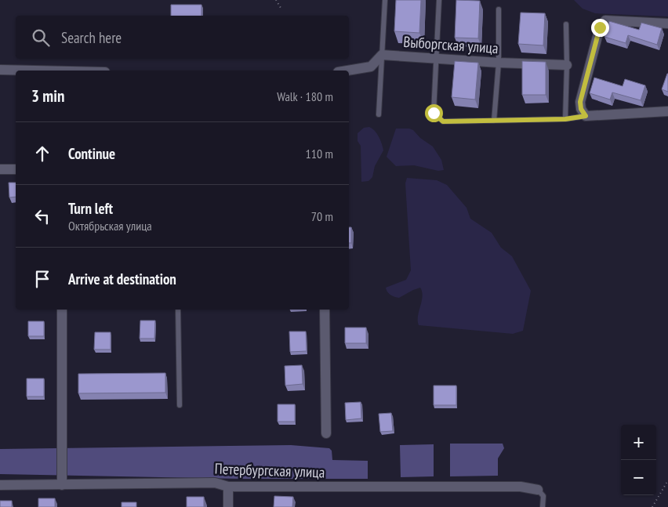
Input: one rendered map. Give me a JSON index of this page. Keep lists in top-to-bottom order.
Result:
{
  "streets": {
    "street": ["Выборгская улица", "Петербургская улица"]
  },
  "page": {
    "search": "Search here",
    "heading": ["3 min", "Walk · 180 m"],
    "list": [
      ["Continue", "110 m"],
      ["Turn left", "Октябрьская улица", "70 m"],
      "Arrive at destination"
    ],
    "map_buttons": ["+", "−"]
  }
}
